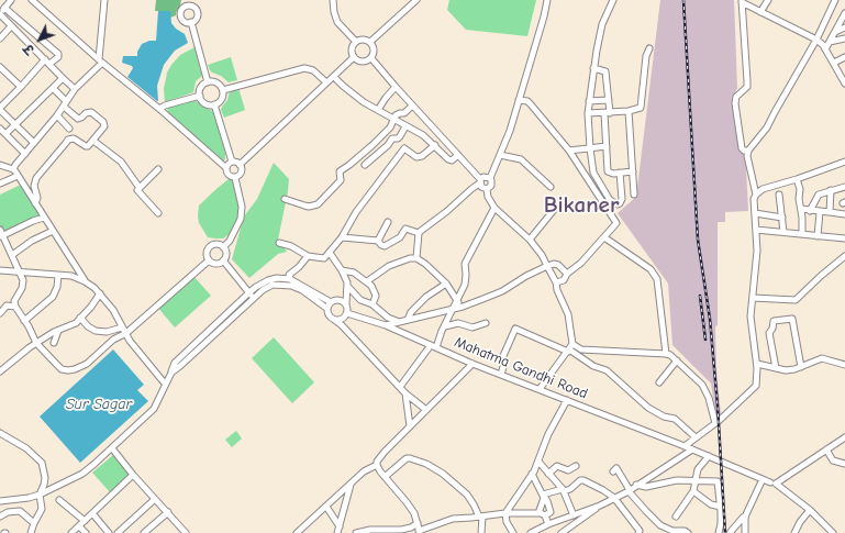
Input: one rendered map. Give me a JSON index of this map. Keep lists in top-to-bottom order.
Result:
{
  "streets": {
    "street": ["Mahatma Gandhi Road"]
  },
  "districts": ["Bikaner"],
  "water": ["Sur Sagar"],
  "north": "bottom left"
}
